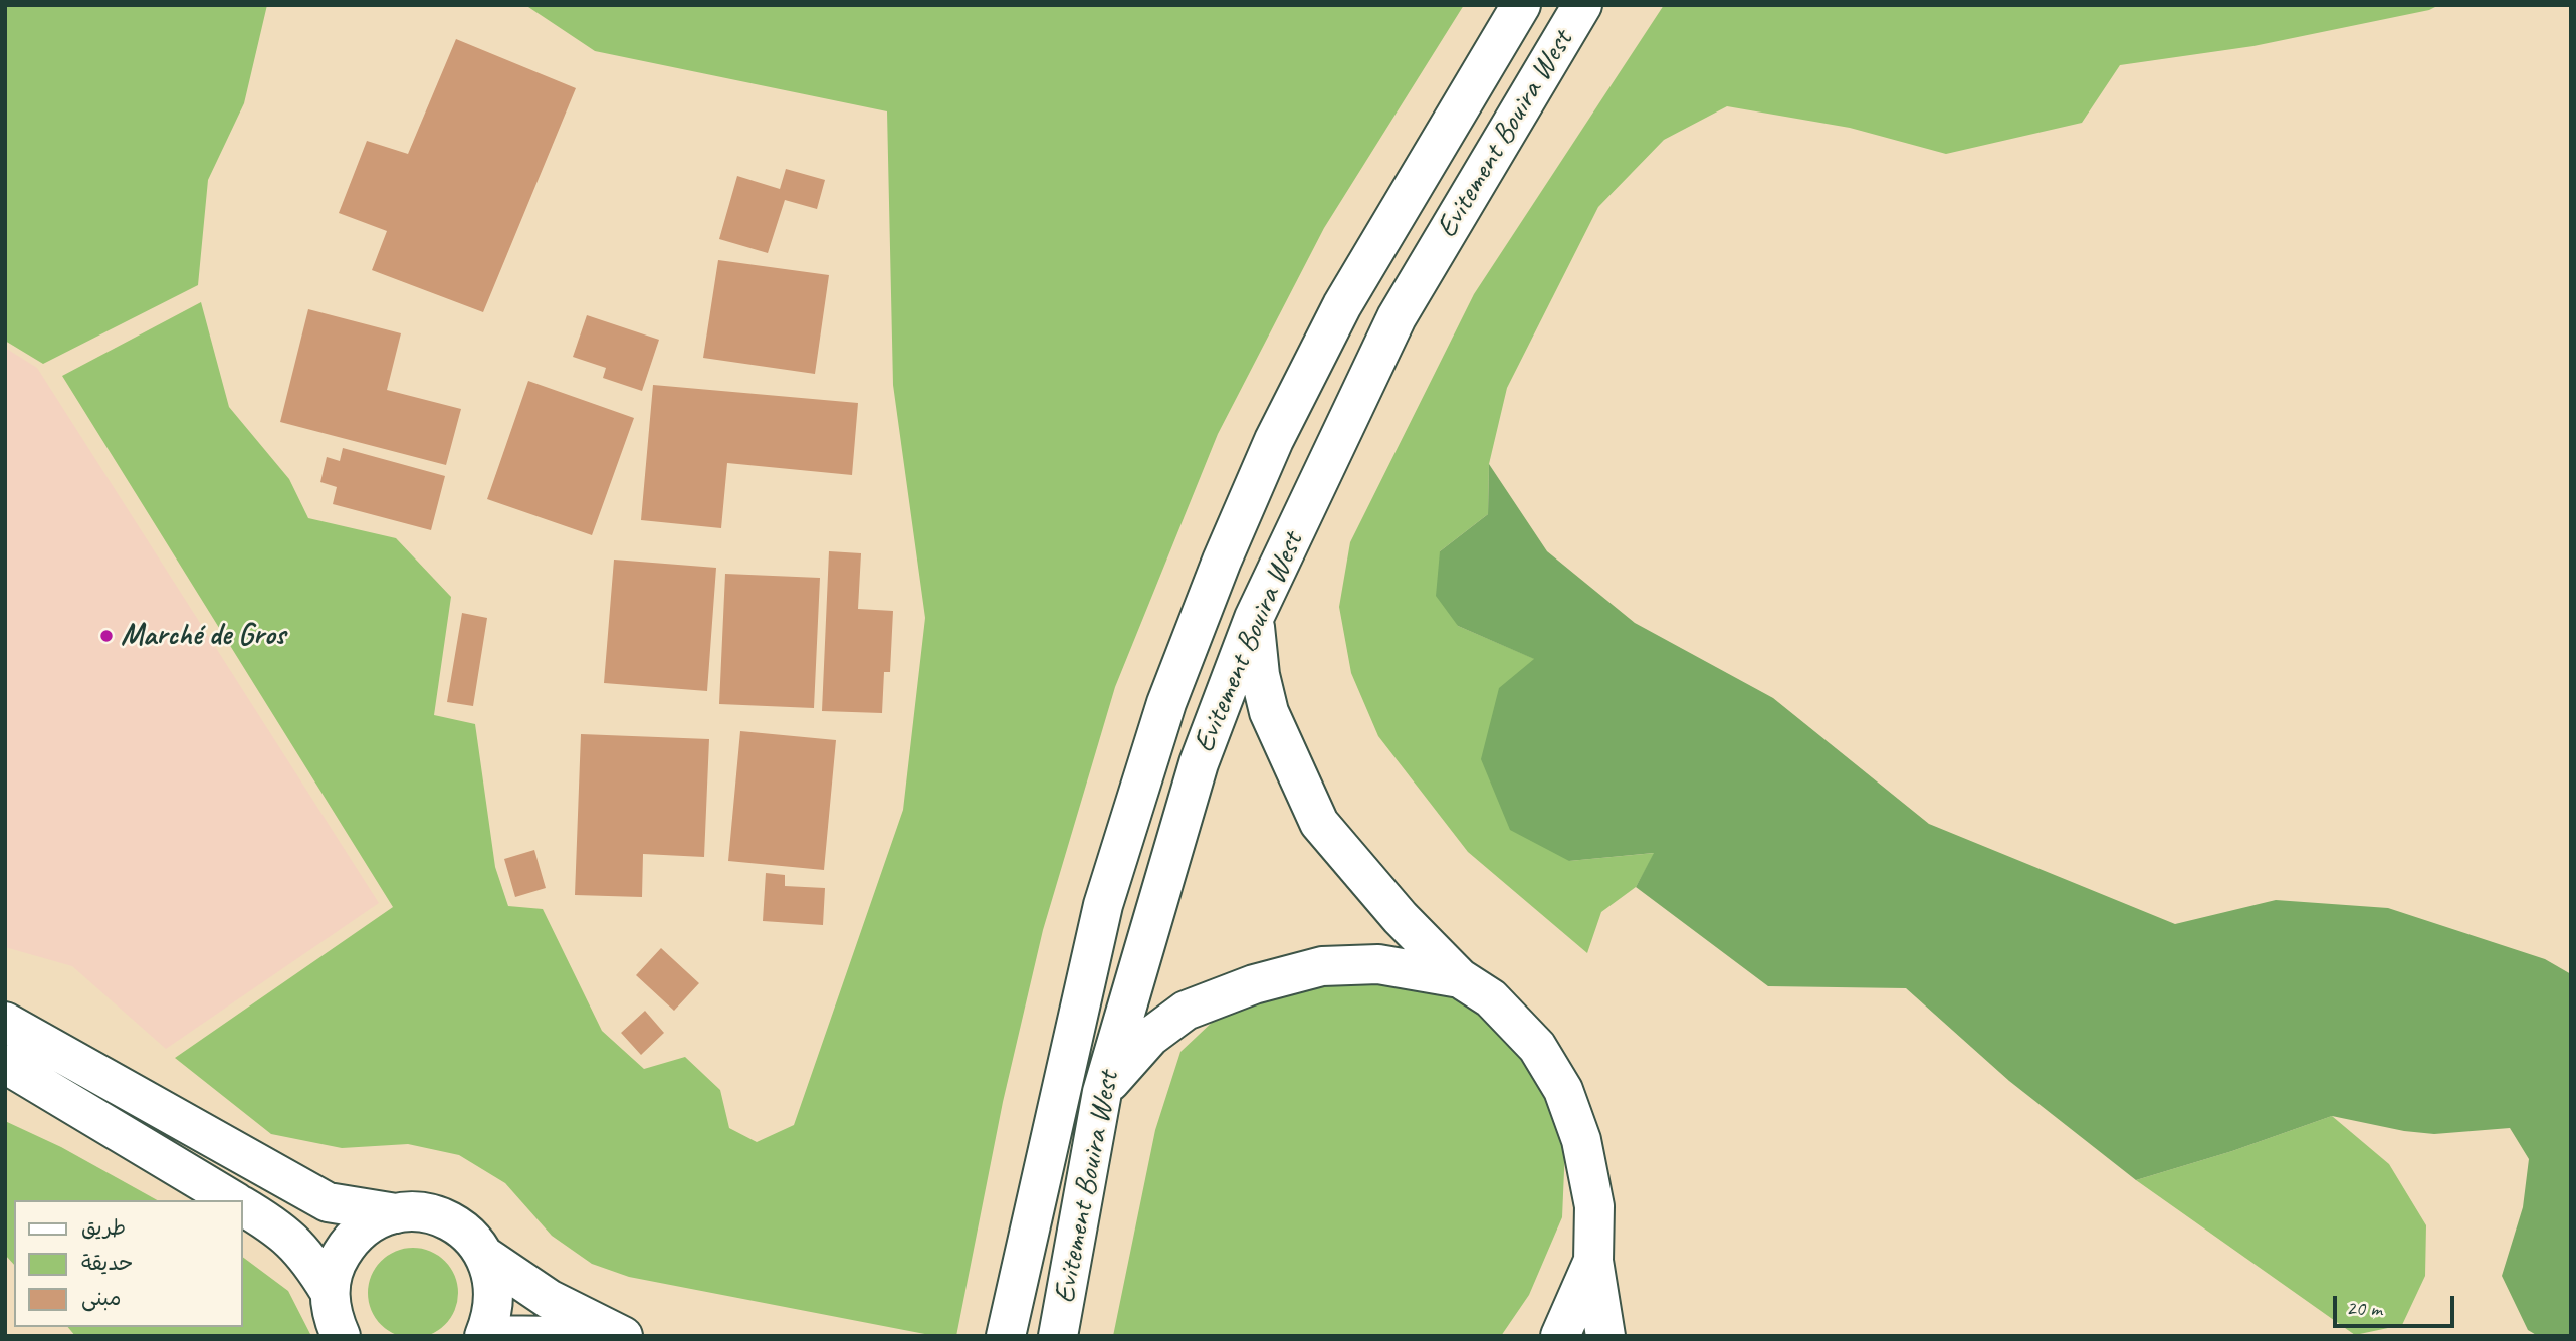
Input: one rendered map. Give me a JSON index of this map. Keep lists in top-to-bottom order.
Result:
{
  "streets": {
    "main road": ["Evitement Bouira West"]
  },
  "places": ["Marché de Gros"],
  "legend": ["طريق", "حديقة", "مبنى"],
  "scale_bar": "20 m"
}
